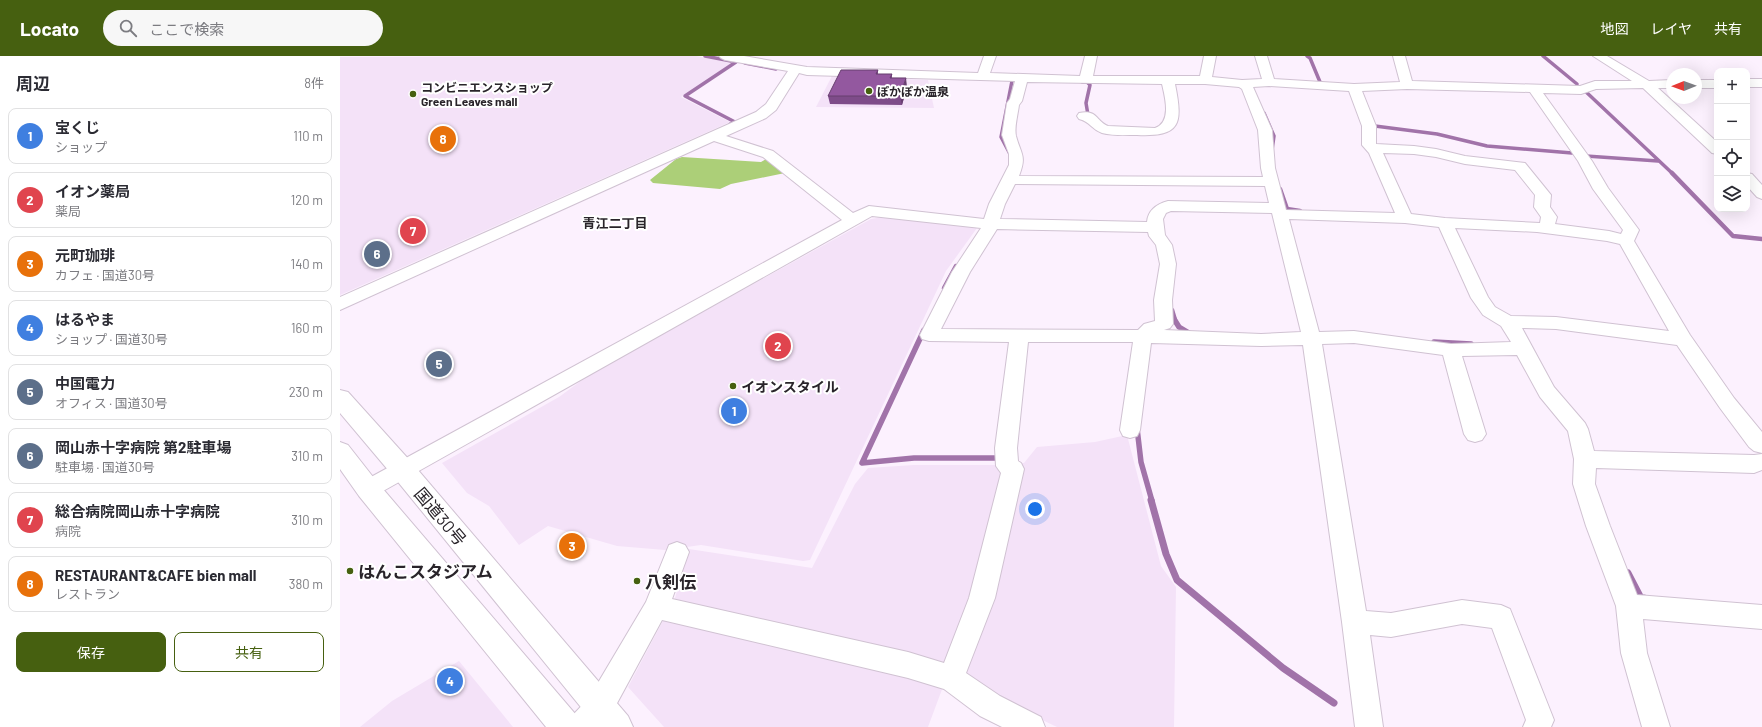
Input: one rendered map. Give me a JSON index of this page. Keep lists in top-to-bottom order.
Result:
{
  "streets": {
    "highway": ["国道30号"]
  },
  "districts": ["青江二丁目"],
  "places": [
    "ぽかぽか温泉",
    "コンビニエンスショップ Green Leaves mall",
    "イオンスタイル",
    "はんこスタジアム",
    "八剣伝"
  ],
  "north": "left",
  "page": {
    "header": "Locato",
    "search": "ここで検索",
    "nav": ["地図", "レイヤ", "共有"],
    "heading": ["周辺", "8件"],
    "map_buttons": ["+", "−"],
    "list": [
      {
        "mark": "1",
        "name": "宝くじ",
        "note": "ショップ",
        "value": "110 m"
      },
      {
        "mark": "2",
        "name": "イオン薬局",
        "note": "薬局",
        "value": "120 m"
      },
      {
        "mark": "3",
        "name": "元町珈琲",
        "note": "カフェ · 国道30号",
        "value": "140 m"
      },
      {
        "mark": "4",
        "name": "はるやま",
        "note": "ショップ · 国道30号",
        "value": "160 m"
      },
      {
        "mark": "5",
        "name": "中国電力",
        "note": "オフィス · 国道30号",
        "value": "230 m"
      },
      {
        "mark": "6",
        "name": "岡山赤十字病院 第2駐車場",
        "note": "駐車場 · 国道30号",
        "value": "310 m"
      },
      {
        "mark": "7",
        "name": "総合病院岡山赤十字病院",
        "note": "病院",
        "value": "310 m"
      },
      {
        "mark": "8",
        "name": "RESTAURANT&CAFE bien mall",
        "note": "レストラン",
        "value": "380 m"
      }
    ],
    "pins": [
      "8",
      "7",
      "6",
      "2",
      "5",
      "1",
      "3",
      "4"
    ],
    "buttons": ["保存", "共有"]
  }
}
